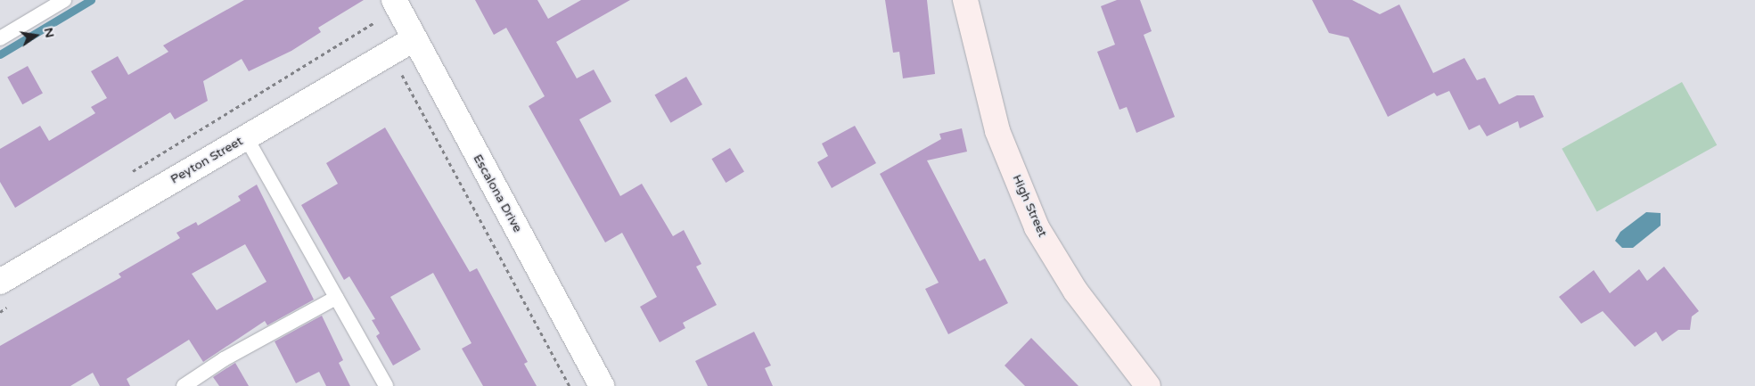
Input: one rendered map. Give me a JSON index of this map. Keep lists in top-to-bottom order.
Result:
{
  "streets": {
    "main road": ["High Street"],
    "street": ["Peyton Street", "Escalona Drive"]
  },
  "crossings": [
    ["Peyton Street", "Escalona Drive"]
  ],
  "north": "right"
}
